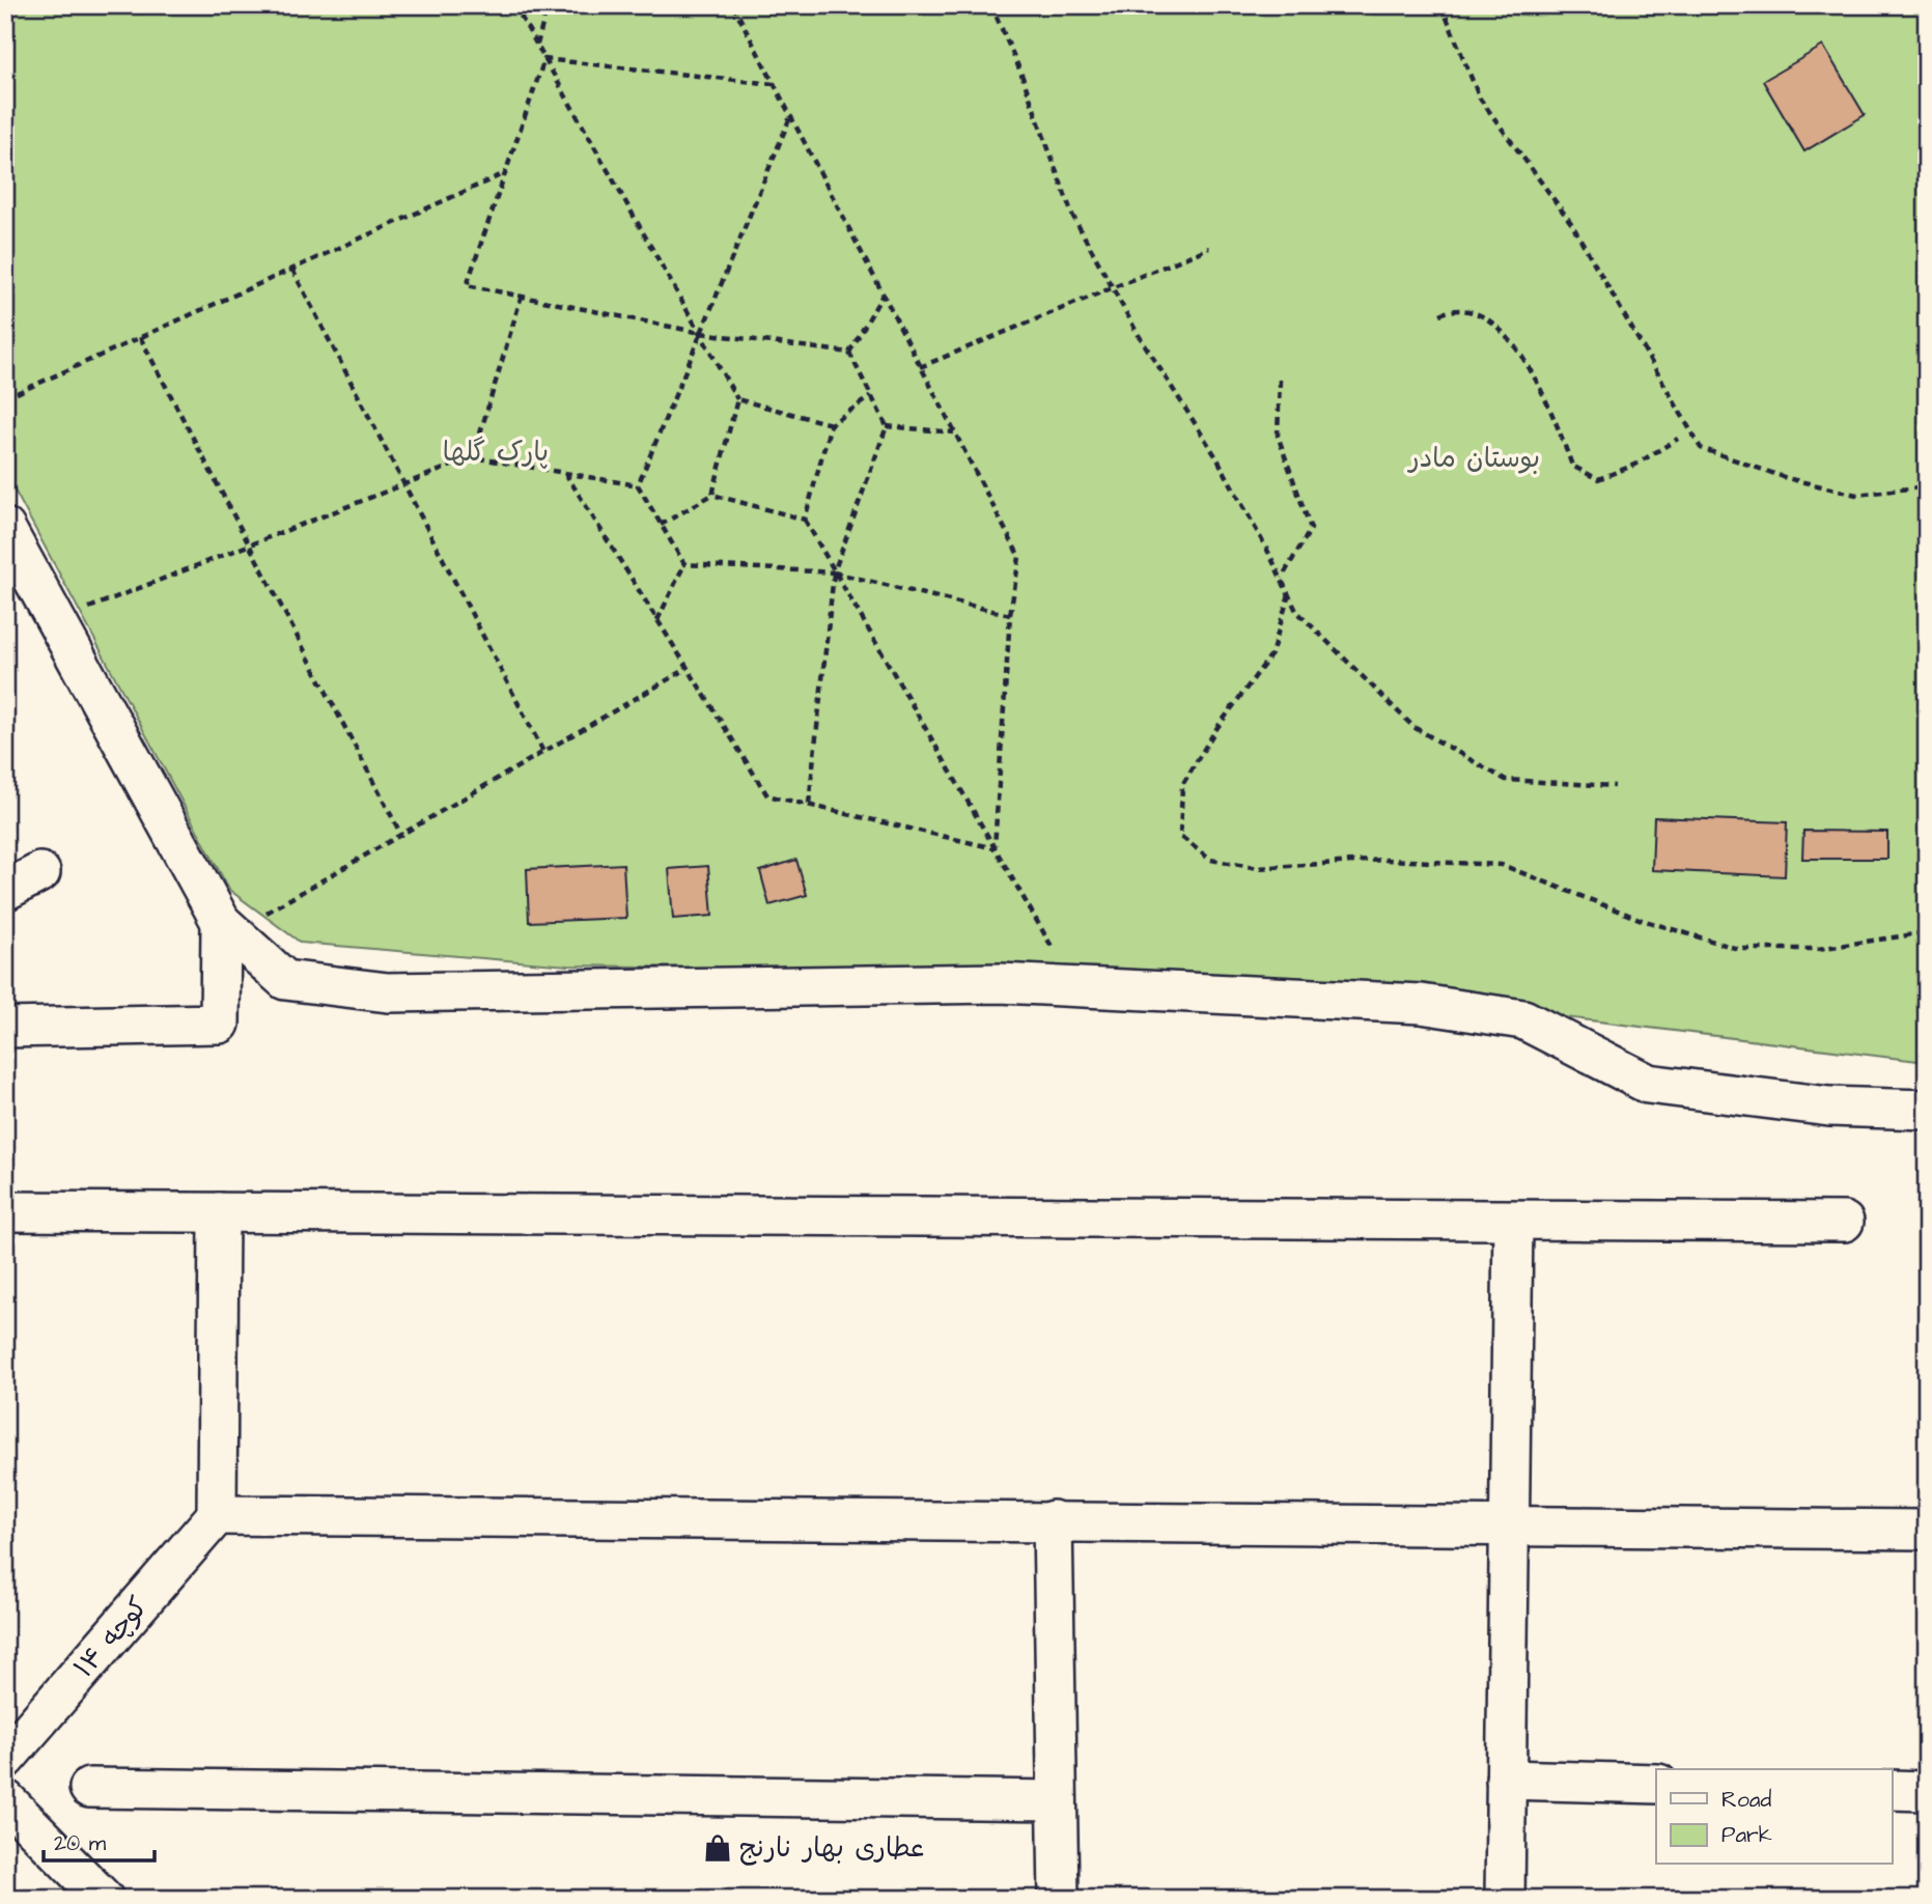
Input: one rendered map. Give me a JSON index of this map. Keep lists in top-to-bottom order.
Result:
{
  "streets": {
    "street": ["کوچه ۱۴"]
  },
  "parks": ["پارک گلها", "بوستان مادر"],
  "places": {
    "shop": ["عطاری بهار نارنج"]
  },
  "legend": ["Road", "Park"],
  "scale_bar": "20 m"
}
